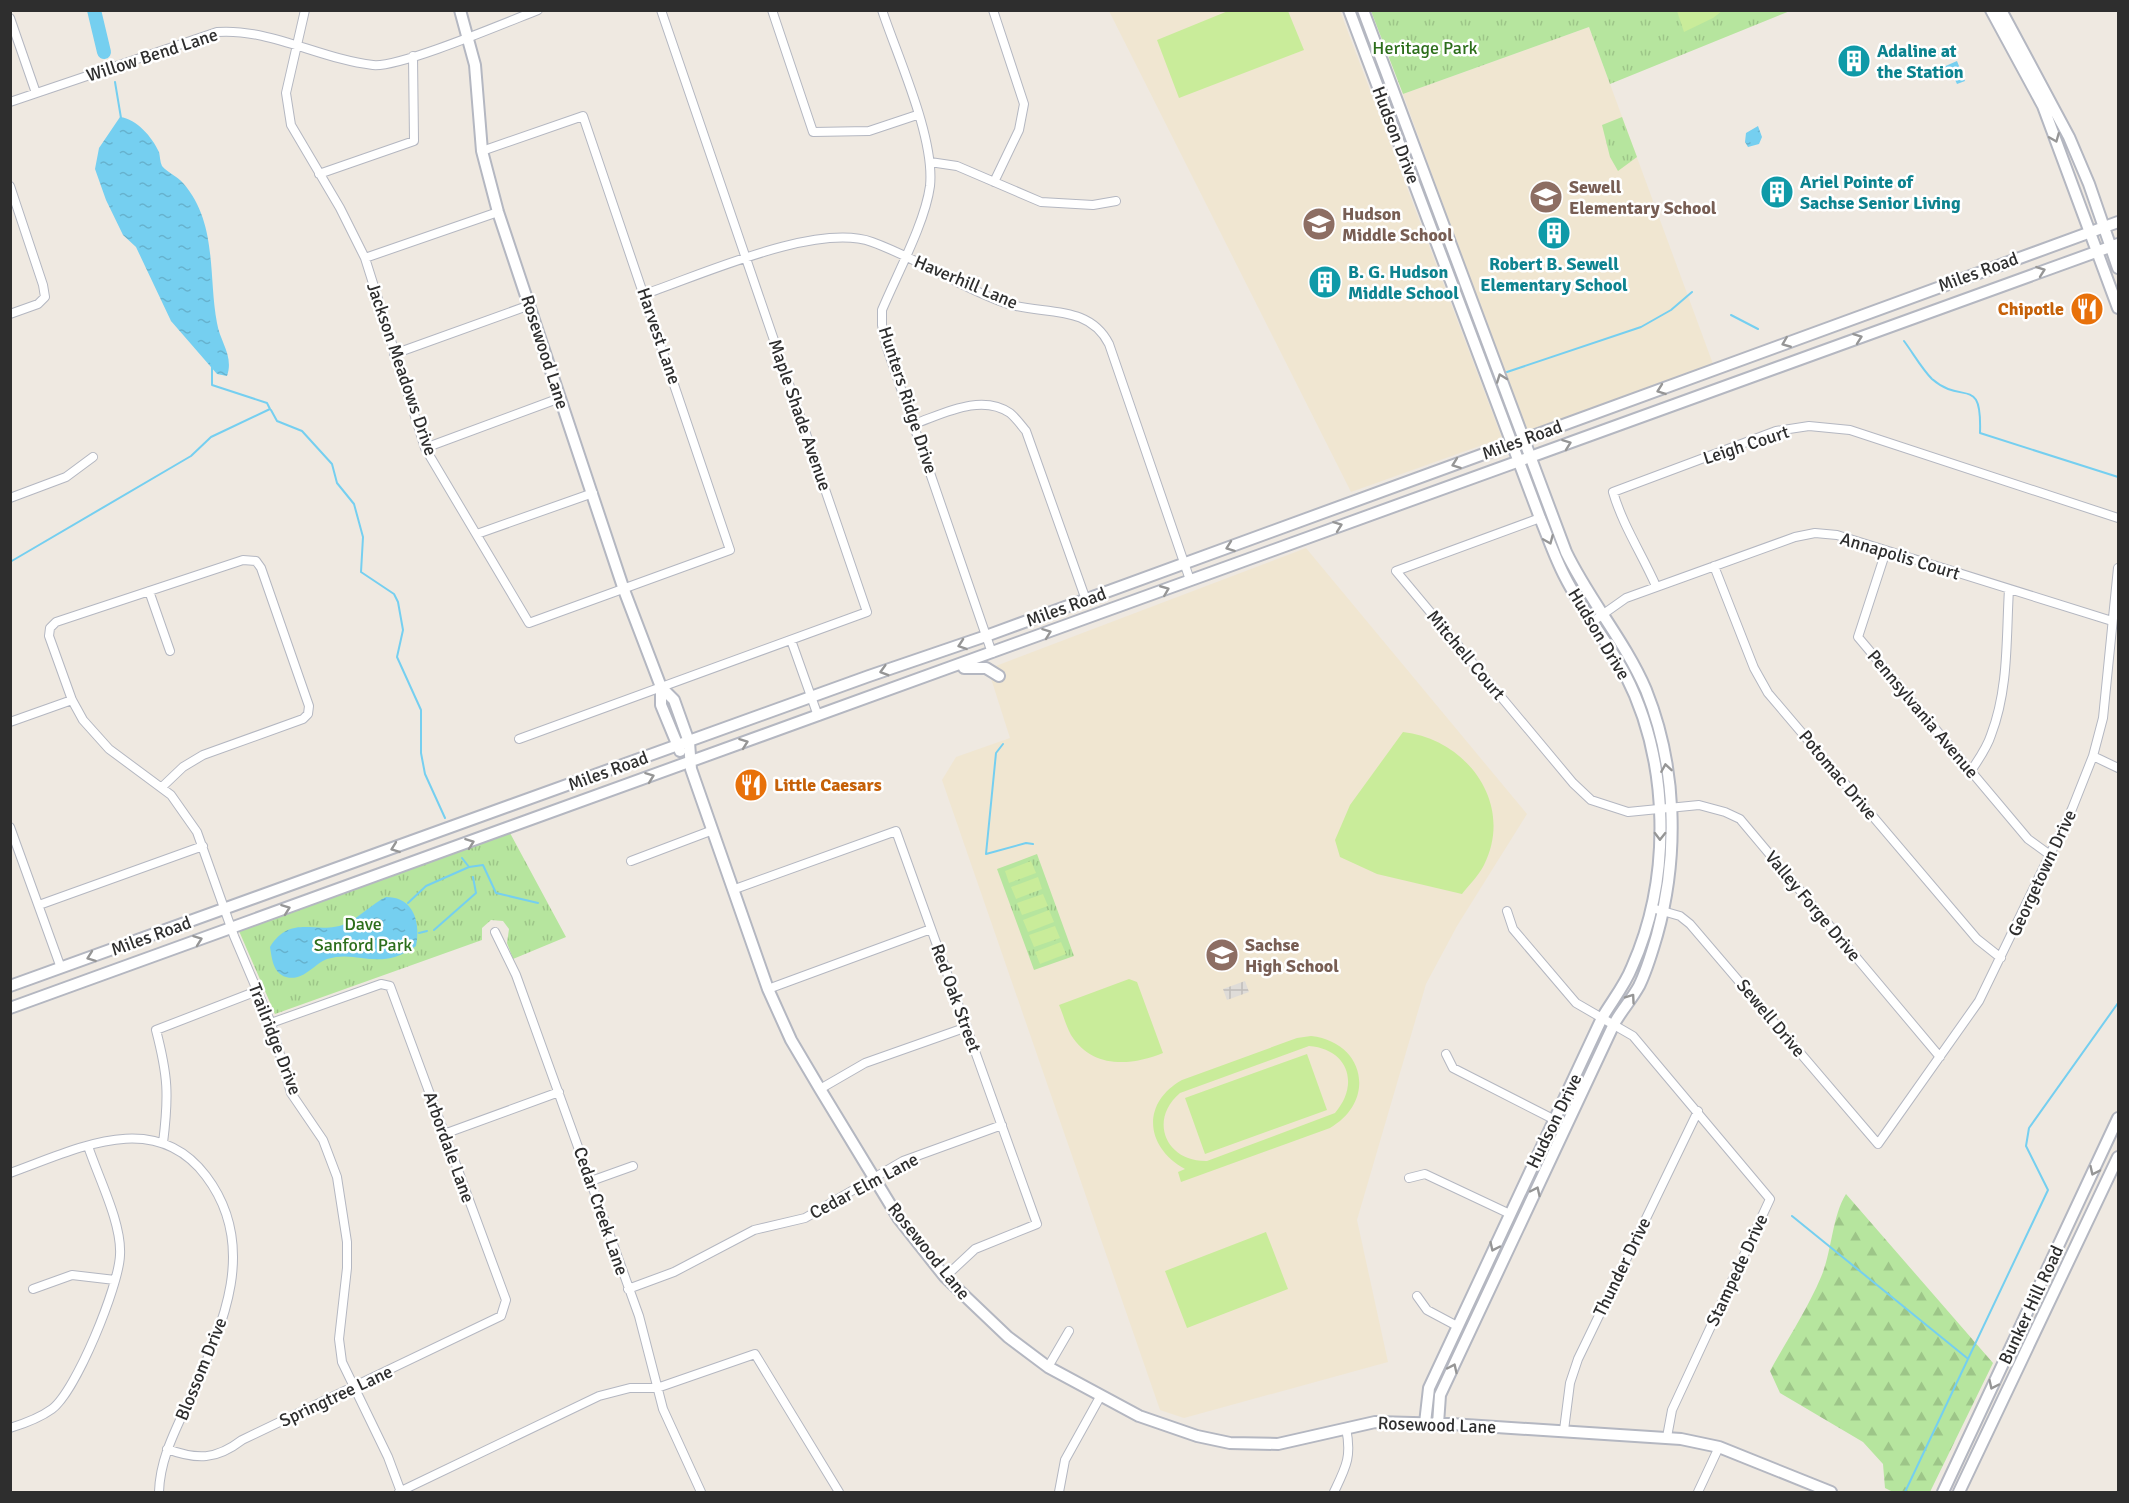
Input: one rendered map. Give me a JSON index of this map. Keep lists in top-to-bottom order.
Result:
{
  "streets": {
    "street": [
      "Willow Bend Lane",
      "Hudson Drive",
      "Miles Road",
      "Haverhill Lane",
      "Harvest Lane",
      "Rosewood Lane",
      "Jackson Meadows Drive",
      "Hunters Ridge Drive",
      "Maple Shade Avenue",
      "Leigh Court",
      "Annapolis Court",
      "Mitchell Court",
      "Pennsylvania Avenue",
      "Potomac Drive",
      "Georgetown Drive",
      "Valley Forge Drive",
      "Red Oak Street",
      "Sewell Drive",
      "Trailridge Drive",
      "Arbordale Lane",
      "Cedar Elm Lane",
      "Cedar Creek Lane",
      "Thunder Drive",
      "Stampede Drive",
      "Bunker Hill Road",
      "Blossom Drive",
      "Springtree Lane"
    ]
  },
  "crossings": [
    ["Willow Bend Lane", "Rosewood Lane"],
    ["Willow Bend Lane", "Jackson Meadows Drive"],
    ["Hudson Drive", "Miles Road"],
    ["Hudson Drive", "Rosewood Lane"],
    ["Hudson Drive", "Annapolis Court"],
    ["Hudson Drive", "Mitchell Court"],
    ["Hudson Drive", "Valley Forge Drive"],
    ["Hudson Drive", "Sewell Drive"],
    ["Hudson Drive", "Stampede Drive"],
    ["Miles Road", "Haverhill Lane"],
    ["Miles Road", "Rosewood Lane"],
    ["Miles Road", "Hunters Ridge Drive"],
    ["Miles Road", "Trailridge Drive"],
    ["Haverhill Lane", "Harvest Lane"],
    ["Haverhill Lane", "Hunters Ridge Drive"],
    ["Haverhill Lane", "Maple Shade Avenue"],
    ["Harvest Lane", "Rosewood Lane"],
    ["Harvest Lane", "Jackson Meadows Drive"],
    ["Rosewood Lane", "Jackson Meadows Drive"],
    ["Rosewood Lane", "Maple Shade Avenue"],
    ["Rosewood Lane", "Red Oak Street"],
    ["Rosewood Lane", "Cedar Elm Lane"],
    ["Rosewood Lane", "Thunder Drive"],
    ["Rosewood Lane", "Stampede Drive"],
    ["Leigh Court", "Annapolis Court"],
    ["Annapolis Court", "Pennsylvania Avenue"],
    ["Annapolis Court", "Potomac Drive"],
    ["Annapolis Court", "Georgetown Drive"],
    ["Mitchell Court", "Valley Forge Drive"],
    ["Pennsylvania Avenue", "Georgetown Drive"],
    ["Potomac Drive", "Georgetown Drive"],
    ["Georgetown Drive", "Valley Forge Drive"],
    ["Georgetown Drive", "Sewell Drive"],
    ["Red Oak Street", "Cedar Elm Lane"],
    ["Trailridge Drive", "Arbordale Lane"],
    ["Trailridge Drive", "Springtree Lane"],
    ["Arbordale Lane", "Springtree Lane"],
    ["Cedar Elm Lane", "Cedar Creek Lane"],
    ["Thunder Drive", "Stampede Drive"],
    ["Blossom Drive", "Springtree Lane"]
  ],
  "parks": ["Heritage Park", "Dave Sanford Park"],
  "places": {
    "building": [
      "Adaline at the Station",
      "Ariel Pointe of Sachse Senior Living",
      "Robert B. Sewell Elementary School",
      "B. G. Hudson Middle School"
    ],
    "school or university": ["Sewell Elementary School", "Hudson Middle School", "Sachse High School"],
    "restaurant": ["Chipotle", "Little Caesars"]
  }
}
